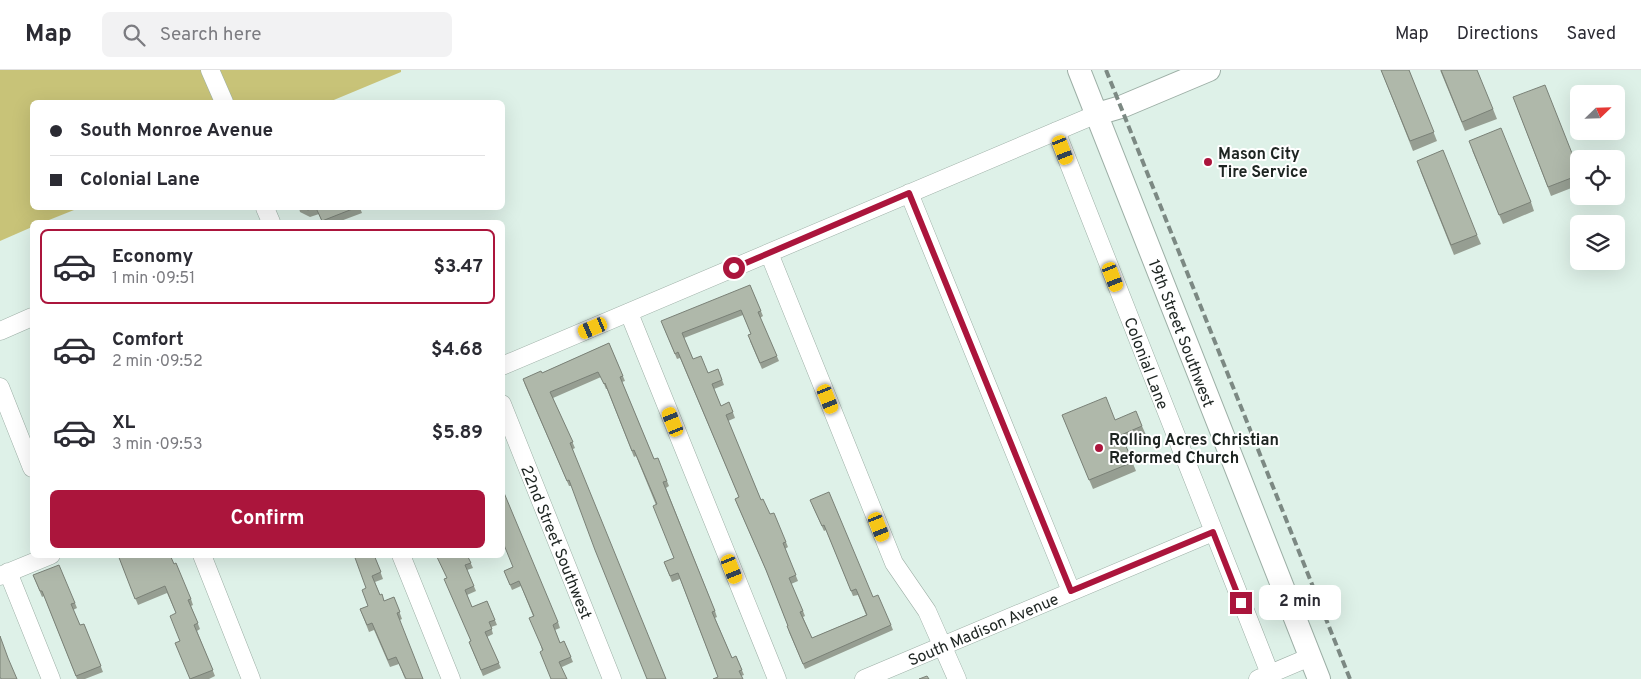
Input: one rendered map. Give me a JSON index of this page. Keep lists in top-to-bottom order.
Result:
{
  "streets": {
    "main road": ["19th Street Southwest"],
    "street": ["Colonial Lane", "22nd Street Southwest", "South Madison Avenue"]
  },
  "crossings": [
    ["Colonial Lane", "South Madison Avenue"]
  ],
  "places": ["Mason City Tire Service", "Rolling Acres Christian Reformed Church"],
  "north": "top right",
  "page": {
    "header": "Map",
    "search": "Search here",
    "nav": ["Map", "Directions", "Saved"],
    "banner": ["South Monroe Avenue", "Colonial Lane"],
    "list": [
      {
        "name": "Economy",
        "note": "1 min · 09:51",
        "value": "$3.47"
      },
      {
        "name": "Comfort",
        "note": "2 min · 09:52",
        "value": "$4.68"
      },
      {
        "name": "XL",
        "note": "3 min · 09:53",
        "value": "$5.89"
      }
    ],
    "buttons": "Confirm",
    "bubble": "2 min"
  }
}
